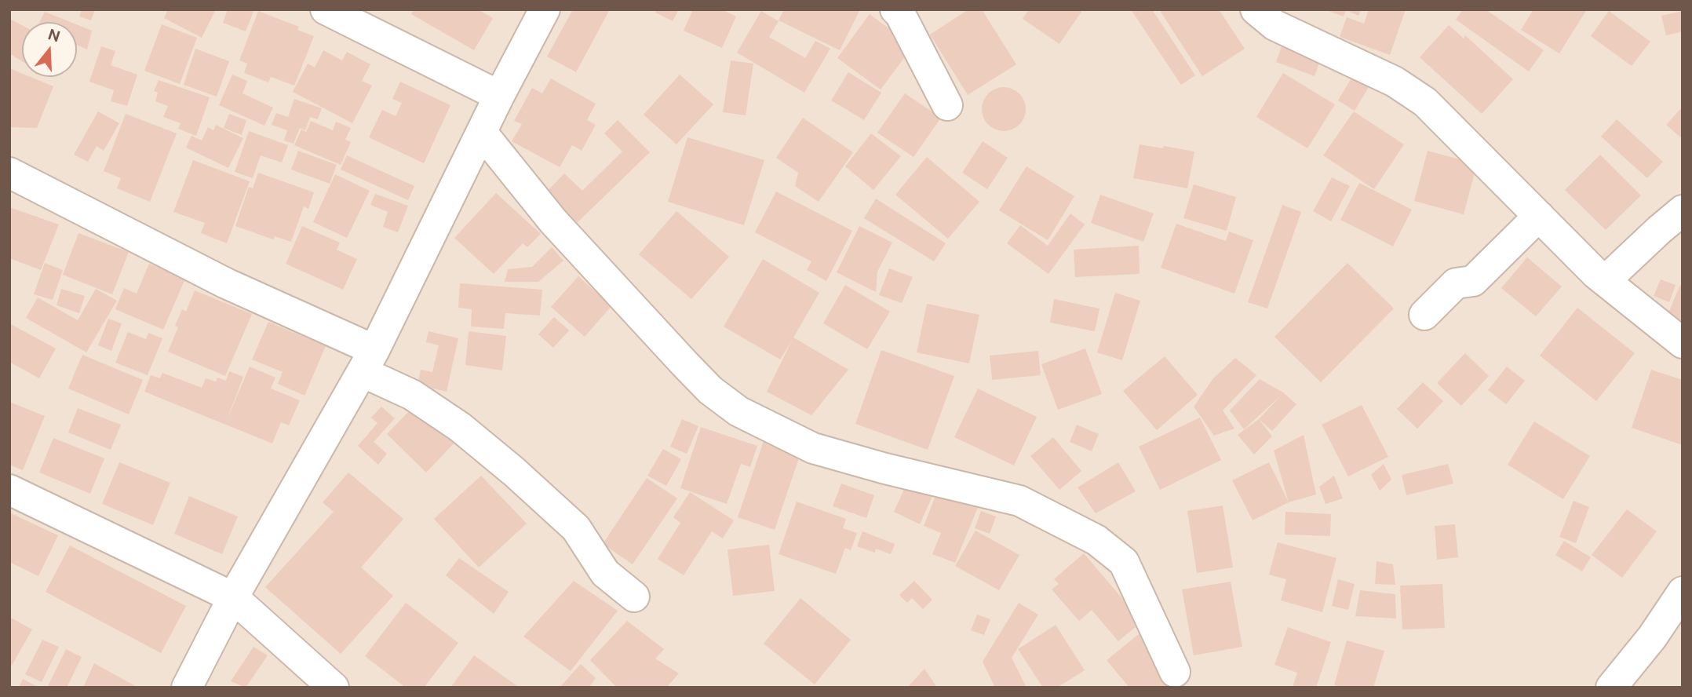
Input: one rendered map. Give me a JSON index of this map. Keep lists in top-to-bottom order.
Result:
{
  "north": "top"
}
